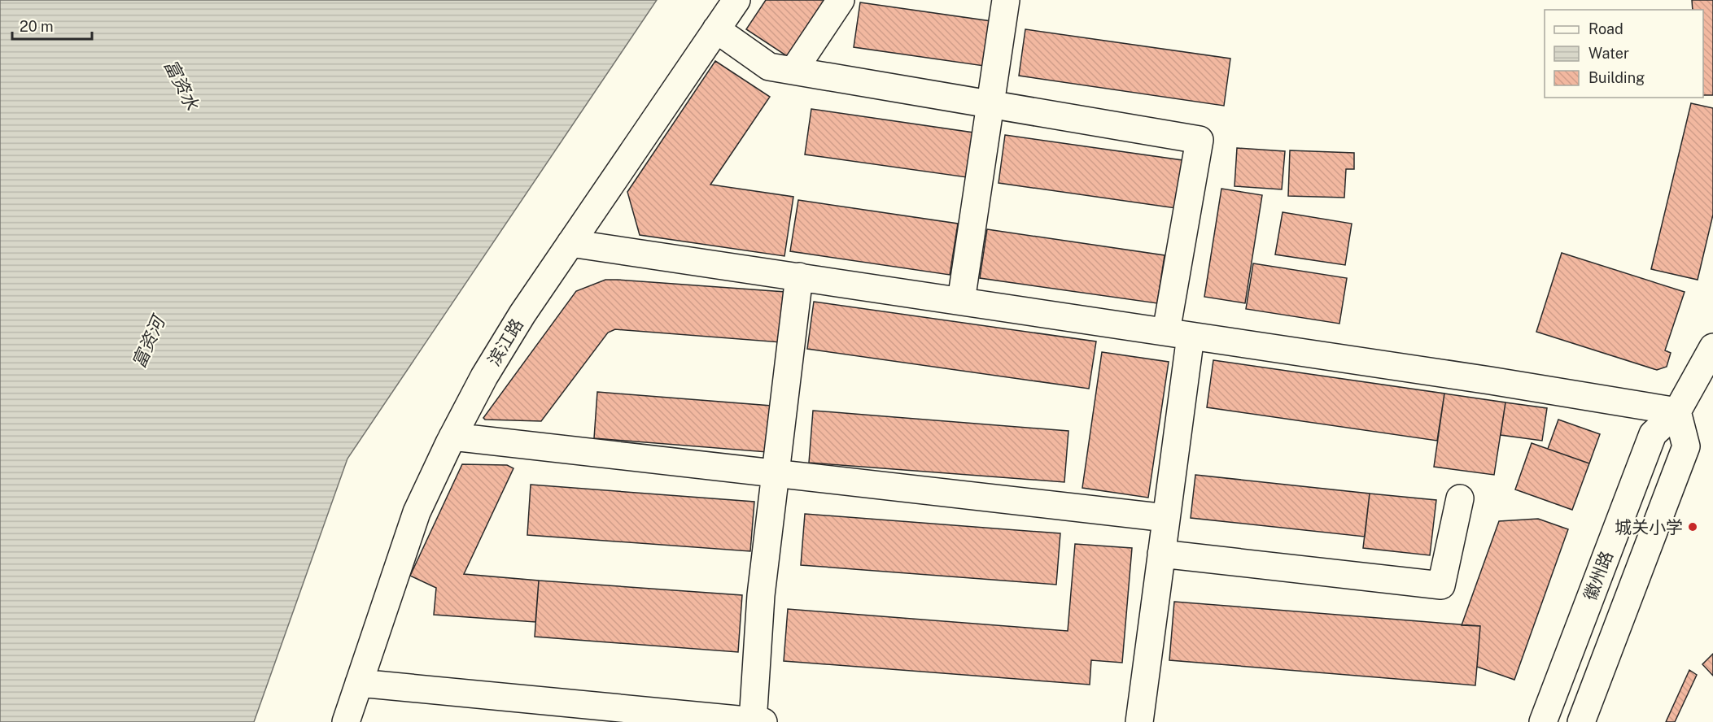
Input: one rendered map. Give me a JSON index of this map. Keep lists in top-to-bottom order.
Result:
{
  "streets": {
    "street": ["滨江路", "徽州路"]
  },
  "water": ["富资水", "富资河"],
  "places": ["城关小学"],
  "legend": ["Road", "Water", "Building"],
  "scale_bar": "20 m"
}
